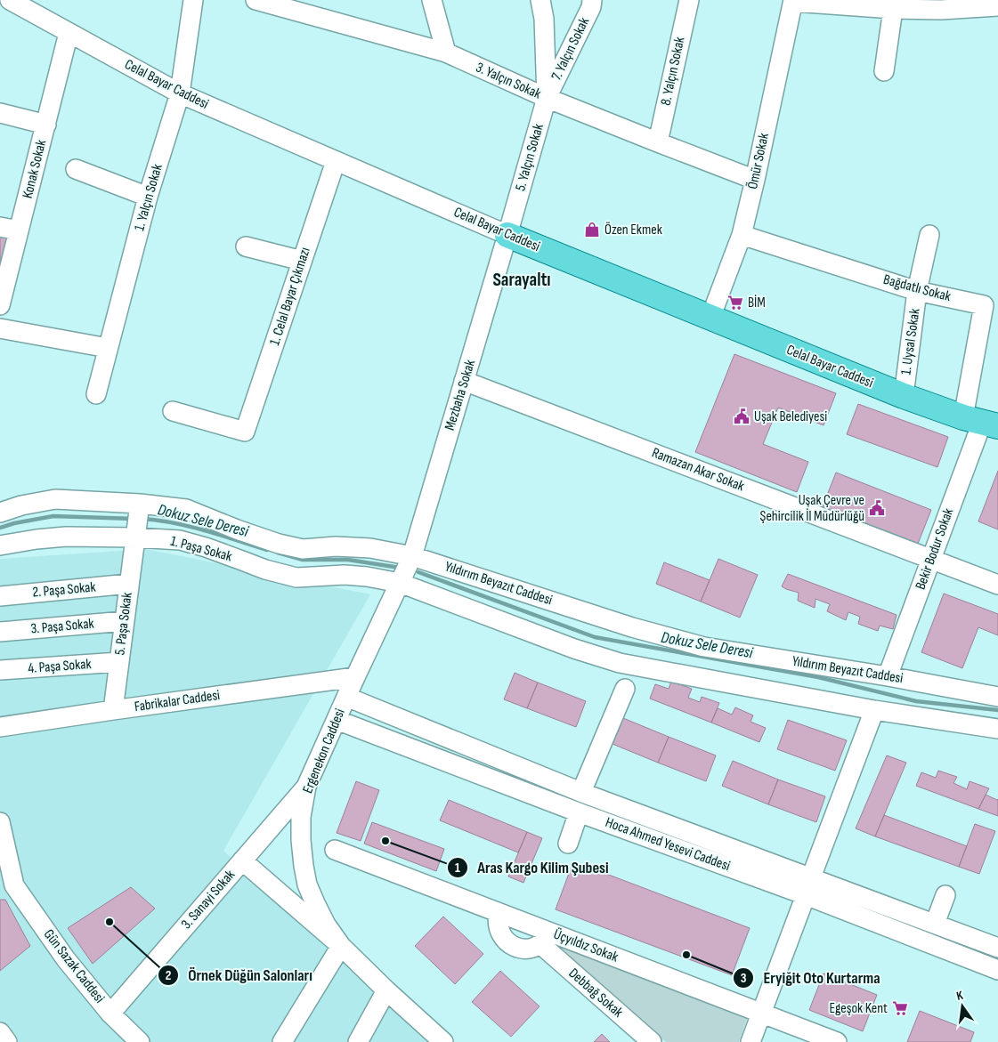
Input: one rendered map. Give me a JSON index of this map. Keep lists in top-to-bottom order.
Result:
{
  "streets": {
    "main road": ["Celal Bayar Caddesi"],
    "street": [
      "7. Yalçın Sokak",
      "8. Yalçın Sokak",
      "3. Yalçın Sokak",
      "5. Yalçın Sokak",
      "Ömür Sokak",
      "Konak Sokak",
      "1. Yalçın Sokak",
      "Bağdatlı Sokak",
      "1. Celal Bayar Çıkmazı",
      "1. Uysal Sokak",
      "Mezbaha Sokak",
      "Ramazan Akar Sokak",
      "1. Paşa Sokak",
      "Bekir Bodur Sokak",
      "Yıldırım Beyazıt Caddesi",
      "2. Paşa Sokak",
      "5. Paşa Sokak",
      "3. Paşa Sokak",
      "4. Paşa Sokak",
      "Fabrikalar Caddesi",
      "Ergenekon Caddesi",
      "Hoca Ahmed Yesevi Caddesi",
      "3. Sanayi Sokak",
      "Üçyıldız Sokak",
      "Gün Sazak Caddesi",
      "Debbağ Sokak"
    ]
  },
  "crossings": [
    ["7. Yalçın Sokak", "3. Yalçın Sokak"],
    ["7. Yalçın Sokak", "5. Yalçın Sokak"],
    ["8. Yalçın Sokak", "3. Yalçın Sokak"],
    ["3. Yalçın Sokak", "5. Yalçın Sokak"],
    ["3. Yalçın Sokak", "Ömür Sokak"],
    ["Celal Bayar Caddesi", "5. Yalçın Sokak"],
    ["Celal Bayar Caddesi", "Ömür Sokak"],
    ["Celal Bayar Caddesi", "Konak Sokak"],
    ["Celal Bayar Caddesi", "1. Yalçın Sokak"],
    ["Celal Bayar Caddesi", "Bağdatlı Sokak"],
    ["Celal Bayar Caddesi", "1. Celal Bayar Çıkmazı"],
    ["Celal Bayar Caddesi", "1. Uysal Sokak"],
    ["Celal Bayar Caddesi", "Mezbaha Sokak"],
    ["Celal Bayar Caddesi", "Bekir Bodur Sokak"],
    ["5. Yalçın Sokak", "Mezbaha Sokak"],
    ["Ömür Sokak", "Bağdatlı Sokak"],
    ["Bağdatlı Sokak", "1. Uysal Sokak"],
    ["Bağdatlı Sokak", "Bekir Bodur Sokak"],
    ["Mezbaha Sokak", "Ramazan Akar Sokak"],
    ["Mezbaha Sokak", "Yıldırım Beyazıt Caddesi"],
    ["Mezbaha Sokak", "Ergenekon Caddesi"],
    ["Ramazan Akar Sokak", "Bekir Bodur Sokak"],
    ["1. Paşa Sokak", "Yıldırım Beyazıt Caddesi"],
    ["1. Paşa Sokak", "5. Paşa Sokak"],
    ["1. Paşa Sokak", "Ergenekon Caddesi"],
    ["Bekir Bodur Sokak", "Yıldırım Beyazıt Caddesi"],
    ["Yıldırım Beyazıt Caddesi", "5. Paşa Sokak"],
    ["Yıldırım Beyazıt Caddesi", "Ergenekon Caddesi"],
    ["2. Paşa Sokak", "5. Paşa Sokak"],
    ["5. Paşa Sokak", "3. Paşa Sokak"],
    ["5. Paşa Sokak", "4. Paşa Sokak"],
    ["5. Paşa Sokak", "Fabrikalar Caddesi"],
    ["Fabrikalar Caddesi", "Ergenekon Caddesi"],
    ["Ergenekon Caddesi", "Hoca Ahmed Yesevi Caddesi"],
    ["Ergenekon Caddesi", "3. Sanayi Sokak"],
    ["3. Sanayi Sokak", "Gün Sazak Caddesi"],
    ["Üçyıldız Sokak", "Debbağ Sokak"]
  ],
  "districts": ["Sarayaltı"],
  "water": ["Dokuz Sele Deresi"],
  "places": {
    "shop": ["Özen Ekmek"],
    "supermarket": ["BİM", "Egeşok Kent"],
    "public building": ["Uşak Belediyesi", "Uşak Çevre ve Şehircilik İl Müdürlüğü"],
    "other": ["Aras Kargo Kilim Şubesi", "Örnek Düğün Salonları", "Eryiğit Oto Kurtarma"]
  },
  "north": "top"
}
